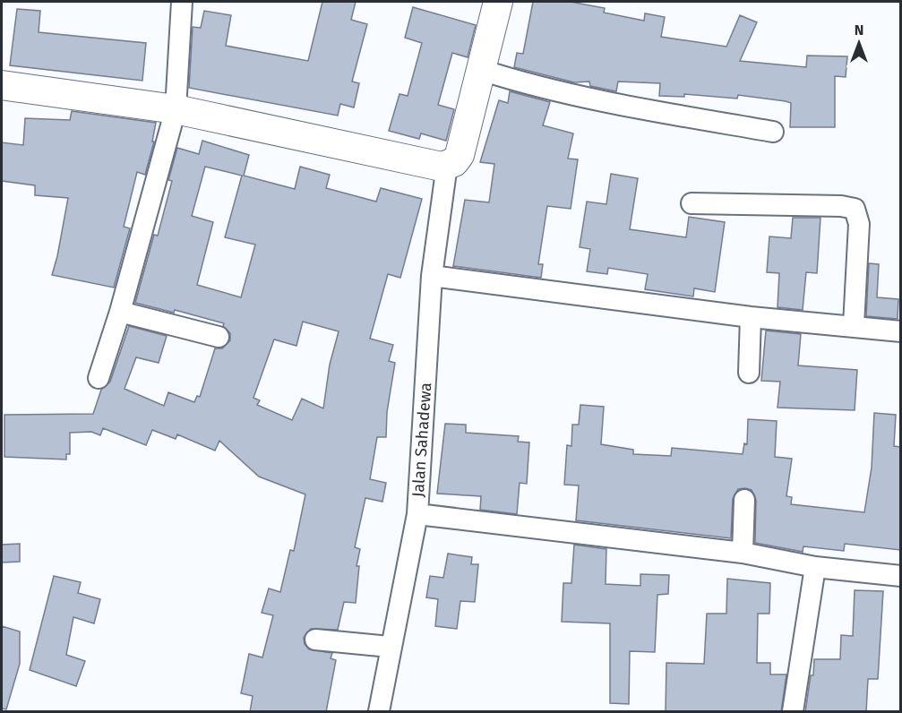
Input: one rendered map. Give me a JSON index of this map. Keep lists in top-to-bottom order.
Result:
{
  "streets": {
    "street": ["Jalan Sahadewa"]
  },
  "north": "top"
}
